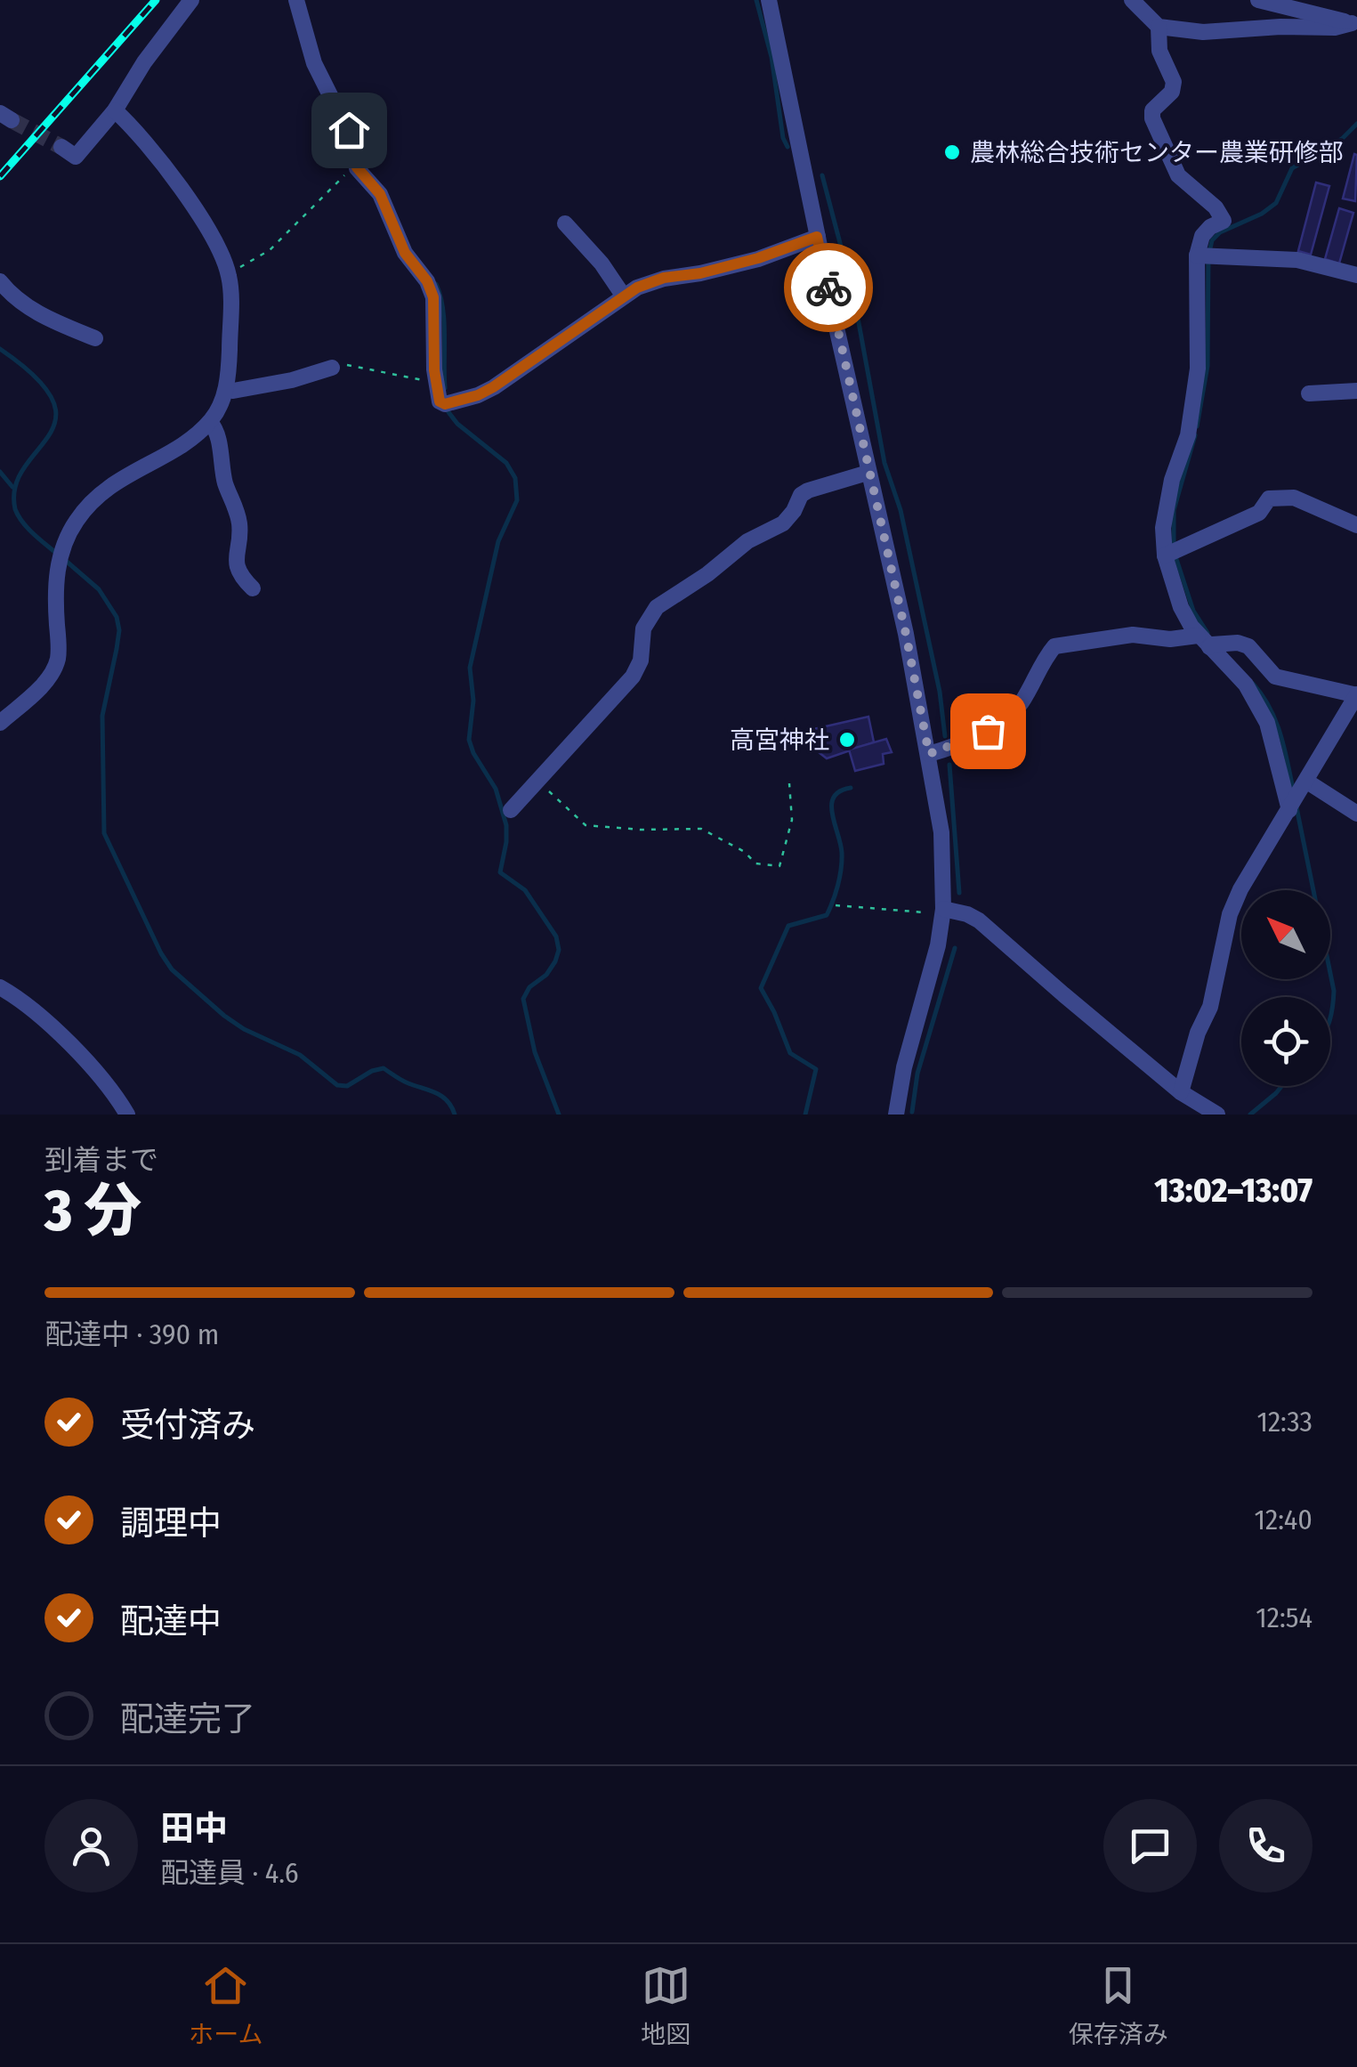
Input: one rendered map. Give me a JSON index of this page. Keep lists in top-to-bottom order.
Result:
{
  "places": ["農林総合技術センター農業研修部", "高宮神社"],
  "north": "top left",
  "page": {
    "heading": ["3 分", "到着まで", "13:02–13:07"],
    "panel": ["田中", "配達員 · 4.6"],
    "bar": "配達中 · 390 m",
    "list": [
      ["受付済み", "12:33"],
      ["調理中", "12:40"],
      ["配達中", "12:54"],
      "配達完了"
    ],
    "tabs": ["ホーム", "地図", "保存済み"]
  }
}
